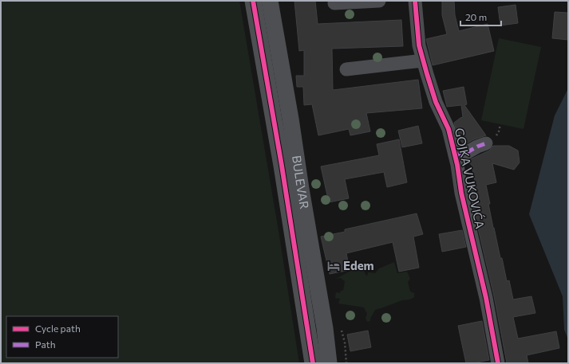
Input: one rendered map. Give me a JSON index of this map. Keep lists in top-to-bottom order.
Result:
{
  "streets": {
    "main road": ["BULEVAR"],
    "street": ["GOJKA VUKOVIĆA"]
  },
  "places": {
    "hotel": ["Edem"]
  },
  "legend": ["Cycle path", "Path"],
  "scale_bar": "20 m"
}
